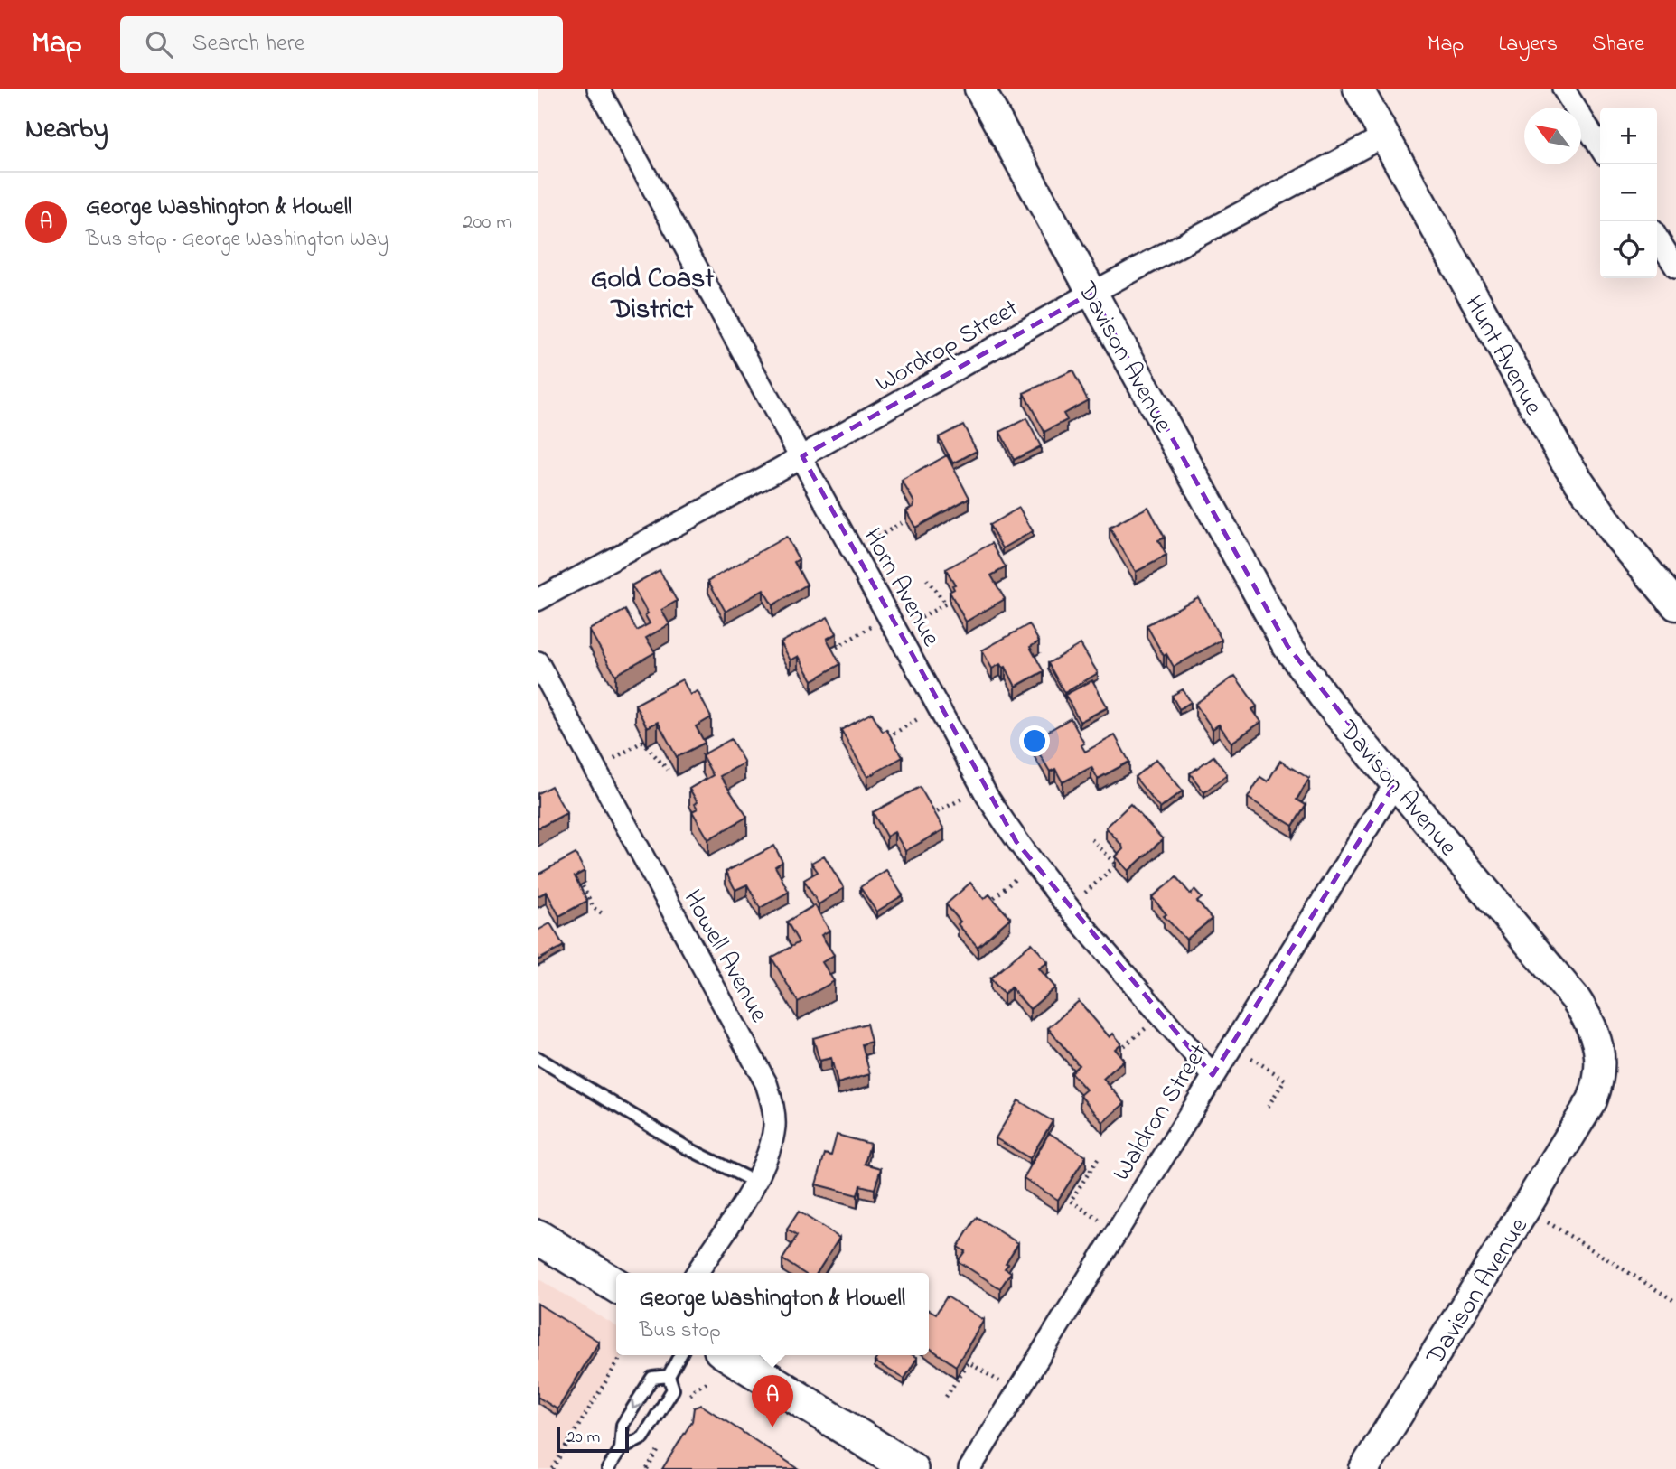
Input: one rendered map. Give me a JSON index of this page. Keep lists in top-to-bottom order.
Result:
{
  "streets": {
    "street": [
      "Wordrop Street",
      "Hunt Avenue",
      "Davison Avenue",
      "Horn Avenue",
      "Howell Avenue",
      "Waldron Street"
    ]
  },
  "crossings": [
    ["Wordrop Street", "Hunt Avenue"],
    ["Wordrop Street", "Davison Avenue"],
    ["Wordrop Street", "Horn Avenue"],
    ["Davison Avenue", "Waldron Street"],
    ["Horn Avenue", "Waldron Street"]
  ],
  "districts": ["Gold Coast District"],
  "scale_bar": "20 m",
  "north": "top left",
  "page": {
    "header": "Map",
    "search": "Search here",
    "nav": ["Map", "Layers", "Share"],
    "heading": "Nearby",
    "map_buttons": ["+", "−"],
    "list": [
      {
        "mark": "A",
        "name": "George Washington & Howell",
        "note": "Bus stop · George Washington Way",
        "value": "200 m"
      }
    ],
    "popup": ["George Washington & Howell", "Bus stop"],
    "pins": "A",
    "scale": "20 m"
  }
}
